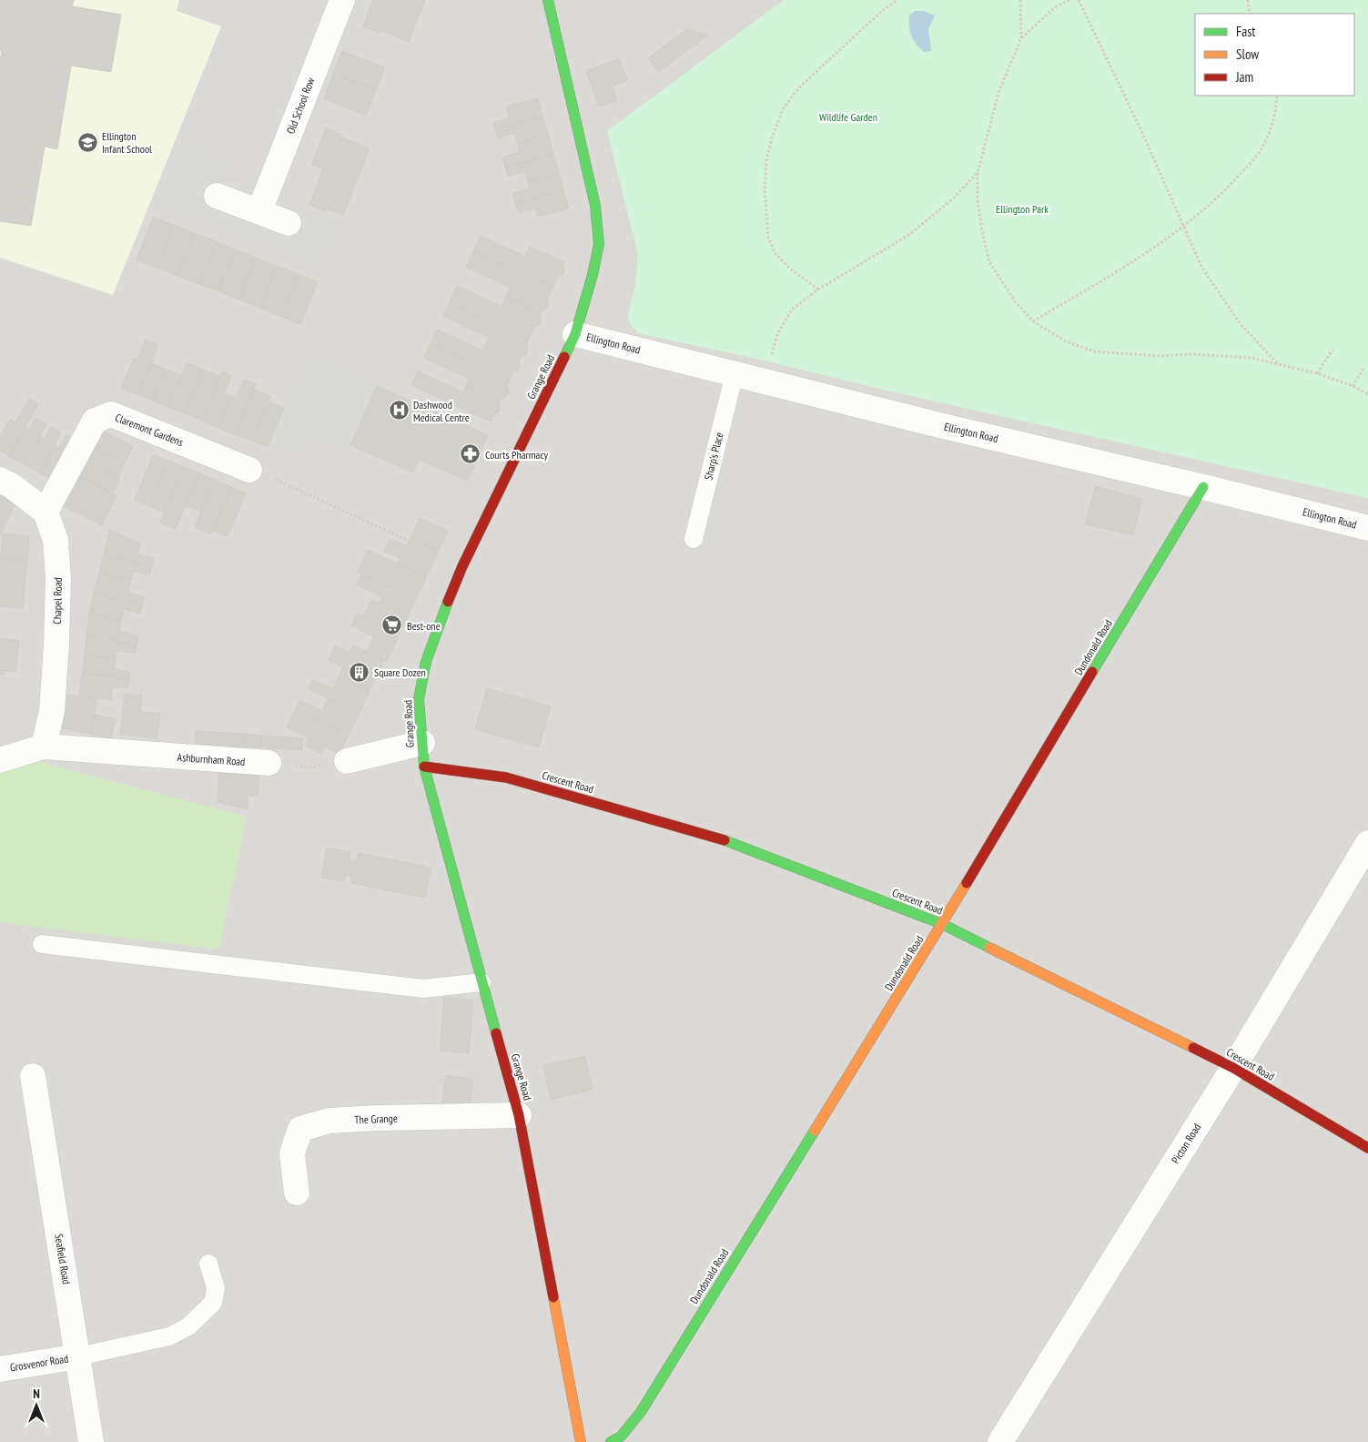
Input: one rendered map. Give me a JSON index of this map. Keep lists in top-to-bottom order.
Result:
{
  "streets": {
    "street": [
      "Old School Row",
      "Ellington Road",
      "Grange Road",
      "Claremont Gardens",
      "Chapel Road",
      "Dundonald Road",
      "Ashburnham Road",
      "Crescent Road",
      "The Grange",
      "Picton Road",
      "Seafield Road",
      "Grosvenor Road"
    ],
    "lane": ["Sharp's Place"]
  },
  "crossings": [
    ["Ellington Road", "Grange Road"],
    ["Ellington Road", "Sharp's Place"],
    ["Ellington Road", "Dundonald Road"],
    ["Grange Road", "Crescent Road"],
    ["Grange Road", "The Grange"],
    ["Claremont Gardens", "Chapel Road"],
    ["Chapel Road", "Ashburnham Road"],
    ["Dundonald Road", "Crescent Road"],
    ["Crescent Road", "Picton Road"],
    ["Seafield Road", "Grosvenor Road"]
  ],
  "parks": ["Wildlife Garden", "Ellington Park"],
  "places": {
    "school or university": ["Ellington Infant School"],
    "hospital": ["Dashwood Medical Centre"],
    "pharmacy": ["Courts Pharmacy"],
    "supermarket": ["Best-one"],
    "building": ["Square Dozen"]
  },
  "legend": ["Fast", "Slow", "Jam"],
  "north": "top"
}
